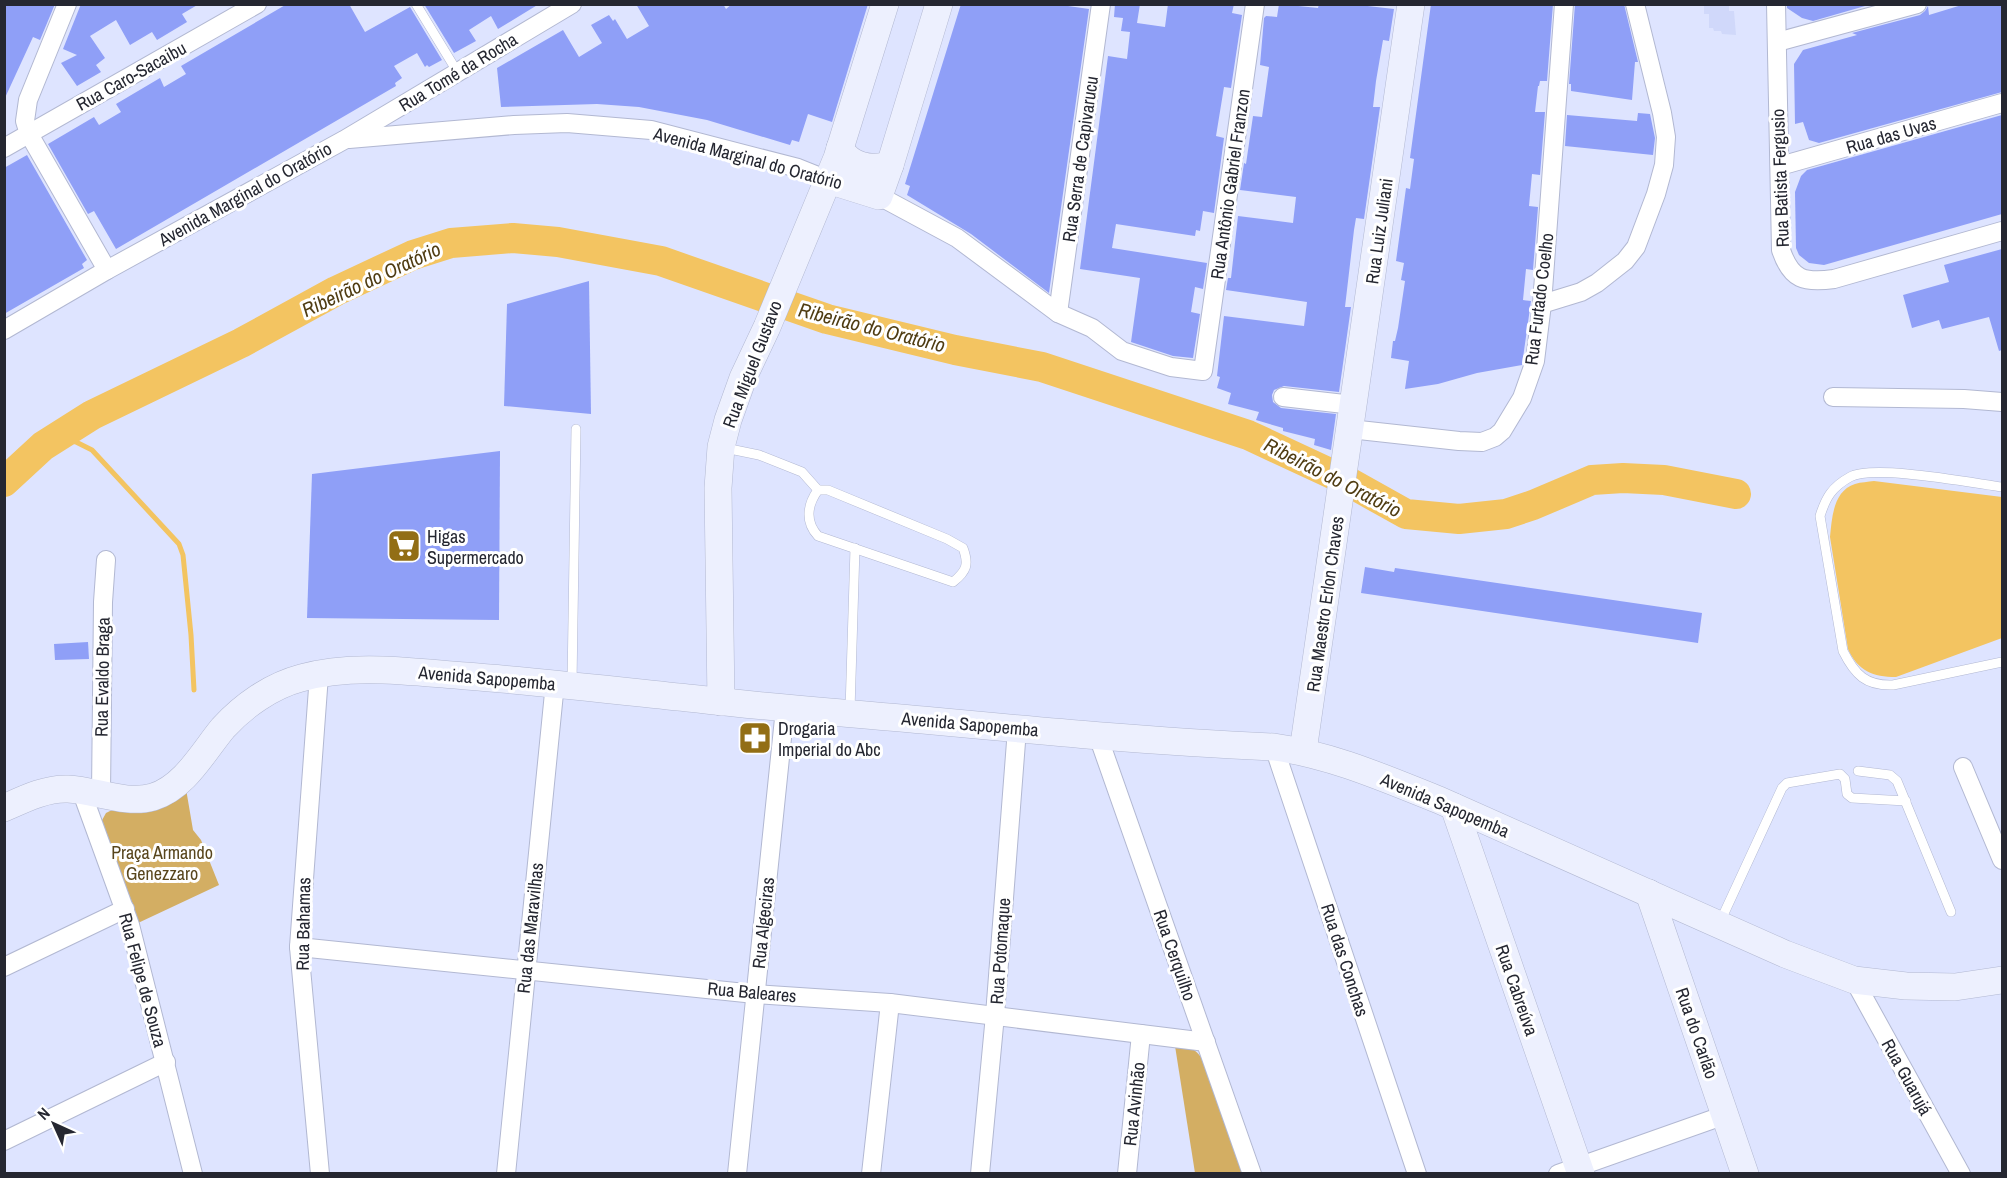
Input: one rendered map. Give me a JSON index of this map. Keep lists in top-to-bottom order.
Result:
{
  "streets": {
    "street": [
      "Rua Tomé da Rocha",
      "Rua Caro-Sacaibu",
      "Rua das Uvas",
      "Avenida Marginal do Oratório",
      "Rua Serra de Capivarucu",
      "Rua Batista Fergusio",
      "Rua Antônio Gabriel Franzon",
      "Rua Luiz Juliani",
      "Rua Furtado Coelho",
      "Rua Miguel Gustavo",
      "Rua Maestro Erlon Chaves",
      "Rua Evaldo Braga",
      "Avenida Sapopemba",
      "Rua Algeciras",
      "Rua Bahamas",
      "Rua das Maravilhas",
      "Rua Potomaque",
      "Rua Cerquilho",
      "Rua das Conchas",
      "Rua Felipe de Souza",
      "Rua Cabreúva",
      "Rua Baleares",
      "Rua do Carlão",
      "Rua Guarujá",
      "Rua Avinhão"
    ]
  },
  "crossings": [
    ["Rua Tomé da Rocha", "Avenida Marginal do Oratório"],
    ["Rua das Uvas", "Rua Batista Fergusio"],
    ["Avenida Marginal do Oratório", "Rua Serra de Capivarucu"],
    ["Avenida Marginal do Oratório", "Rua Antônio Gabriel Franzon"],
    ["Avenida Marginal do Oratório", "Rua Miguel Gustavo"],
    ["Rua Luiz Juliani", "Rua Furtado Coelho"],
    ["Rua Luiz Juliani", "Rua Maestro Erlon Chaves"],
    ["Rua Miguel Gustavo", "Avenida Sapopemba"],
    ["Rua Maestro Erlon Chaves", "Avenida Sapopemba"],
    ["Rua Evaldo Braga", "Avenida Sapopemba"],
    ["Rua Evaldo Braga", "Rua Felipe de Souza"],
    ["Avenida Sapopemba", "Rua Algeciras"],
    ["Avenida Sapopemba", "Rua Bahamas"],
    ["Avenida Sapopemba", "Rua das Maravilhas"],
    ["Avenida Sapopemba", "Rua Potomaque"],
    ["Avenida Sapopemba", "Rua Cerquilho"],
    ["Avenida Sapopemba", "Rua das Conchas"],
    ["Avenida Sapopemba", "Rua Felipe de Souza"],
    ["Avenida Sapopemba", "Rua Cabreúva"],
    ["Avenida Sapopemba", "Rua do Carlão"],
    ["Avenida Sapopemba", "Rua Guarujá"],
    ["Rua Algeciras", "Rua Baleares"],
    ["Rua Bahamas", "Rua Baleares"],
    ["Rua das Maravilhas", "Rua Baleares"],
    ["Rua Potomaque", "Rua Baleares"],
    ["Rua Cerquilho", "Rua Baleares"],
    ["Rua Baleares", "Rua Avinhão"]
  ],
  "water": ["Ribeirão do Oratório"],
  "parks": ["Praça Armando Genezzaro"],
  "places": {
    "supermarket": ["Higas Supermercado"],
    "pharmacy": ["Drogaria Imperial do Abc"]
  },
  "north": "top left"
}
